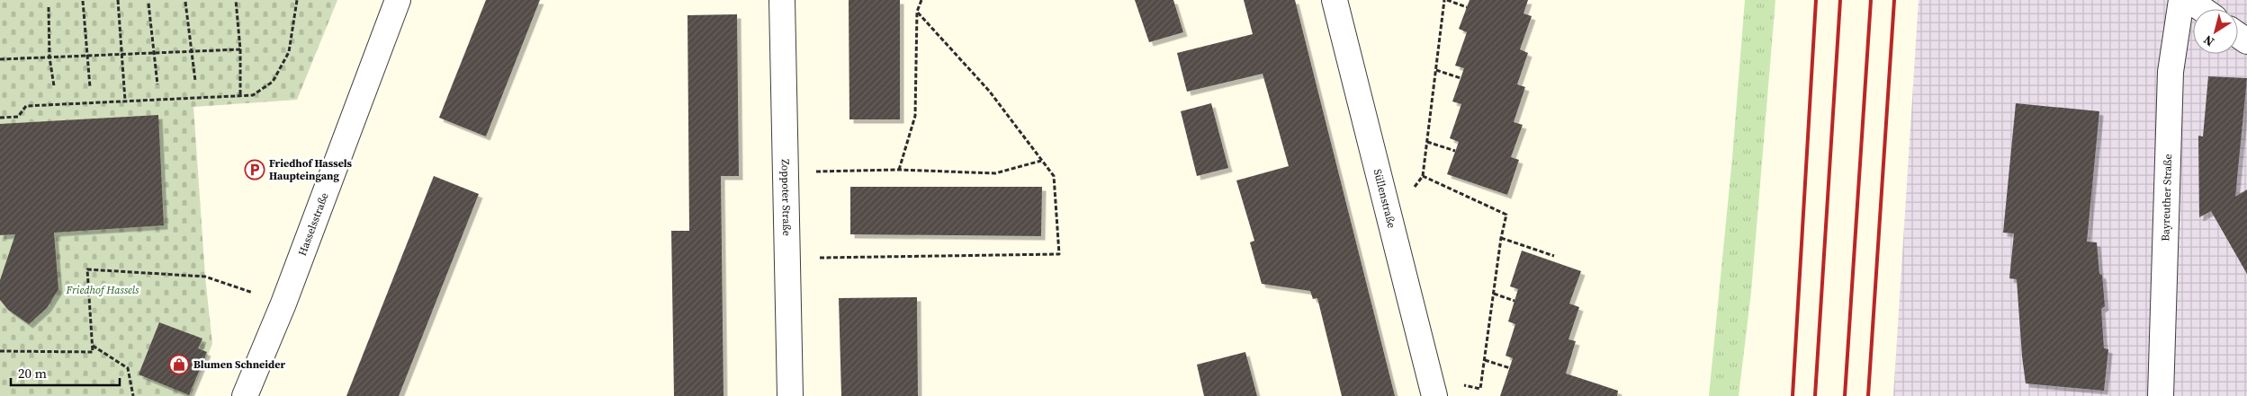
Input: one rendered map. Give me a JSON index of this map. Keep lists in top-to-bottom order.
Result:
{
  "streets": {
    "street": [
      "Zoppoter Straße",
      "Bayreuther Straße",
      "Süllenstraße",
      "Hasselsstraße"
    ]
  },
  "parks": ["Friedhof Hassels"],
  "places": {
    "parking": ["Friedhof Hassels Haupteingang"],
    "shop": ["Blumen Schneider"]
  },
  "scale_bar": "20 m",
  "north": "bottom left"
}
